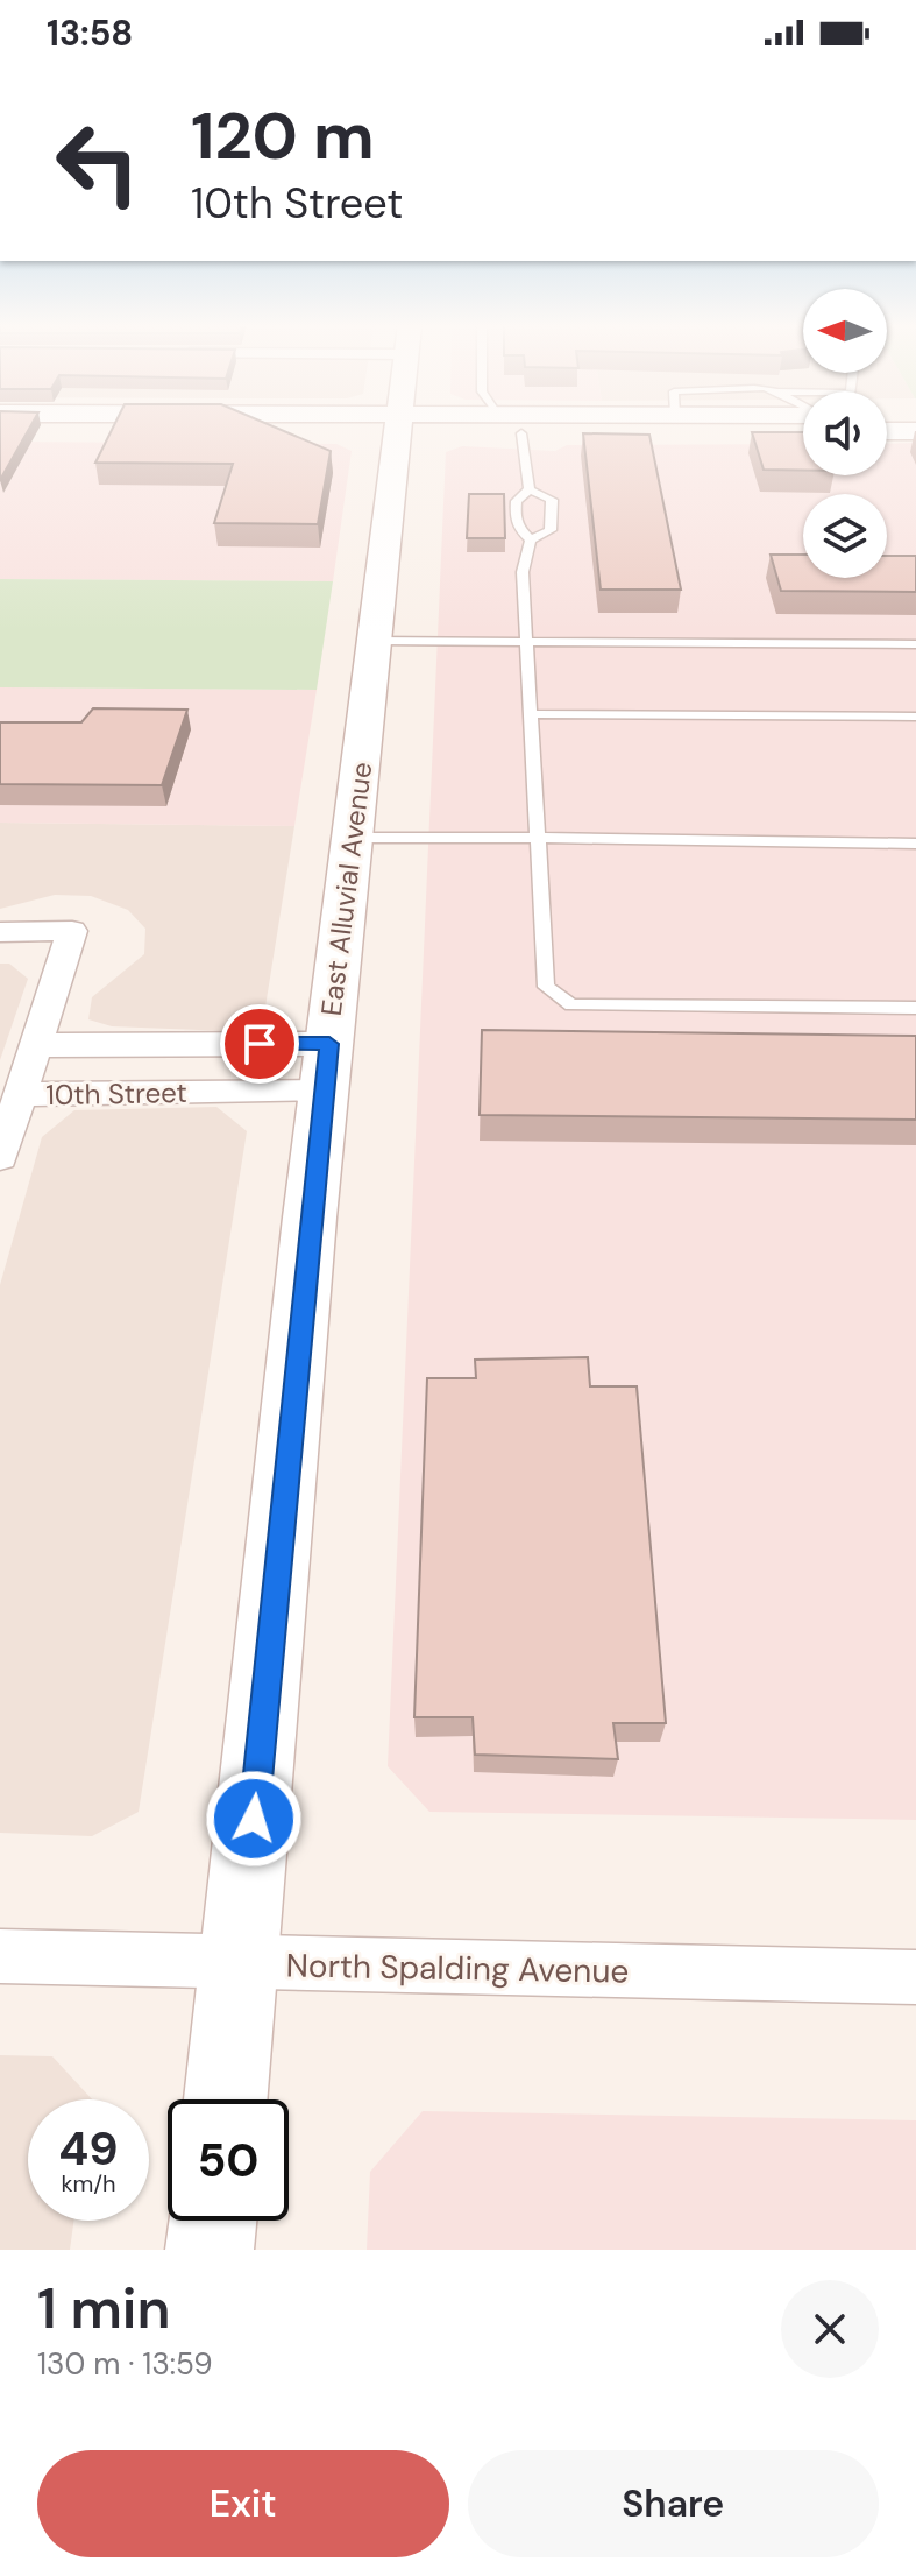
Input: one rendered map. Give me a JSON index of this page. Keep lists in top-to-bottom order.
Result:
{
  "streets": {
    "main road": ["East Alluvial Avenue"],
    "street": ["10th Street", "North Spalding Avenue"]
  },
  "crossings": [
    ["East Alluvial Avenue", "10th Street"],
    ["East Alluvial Avenue", "North Spalding Avenue"]
  ],
  "north": "left",
  "page": {
    "status": "13:58",
    "turn": ["120 m", "10th Street"],
    "speed": "49 km/h",
    "limit": "50",
    "heading": ["1 min", "130 m · 13:59"],
    "buttons": ["Exit", "Share"]
  }
}
